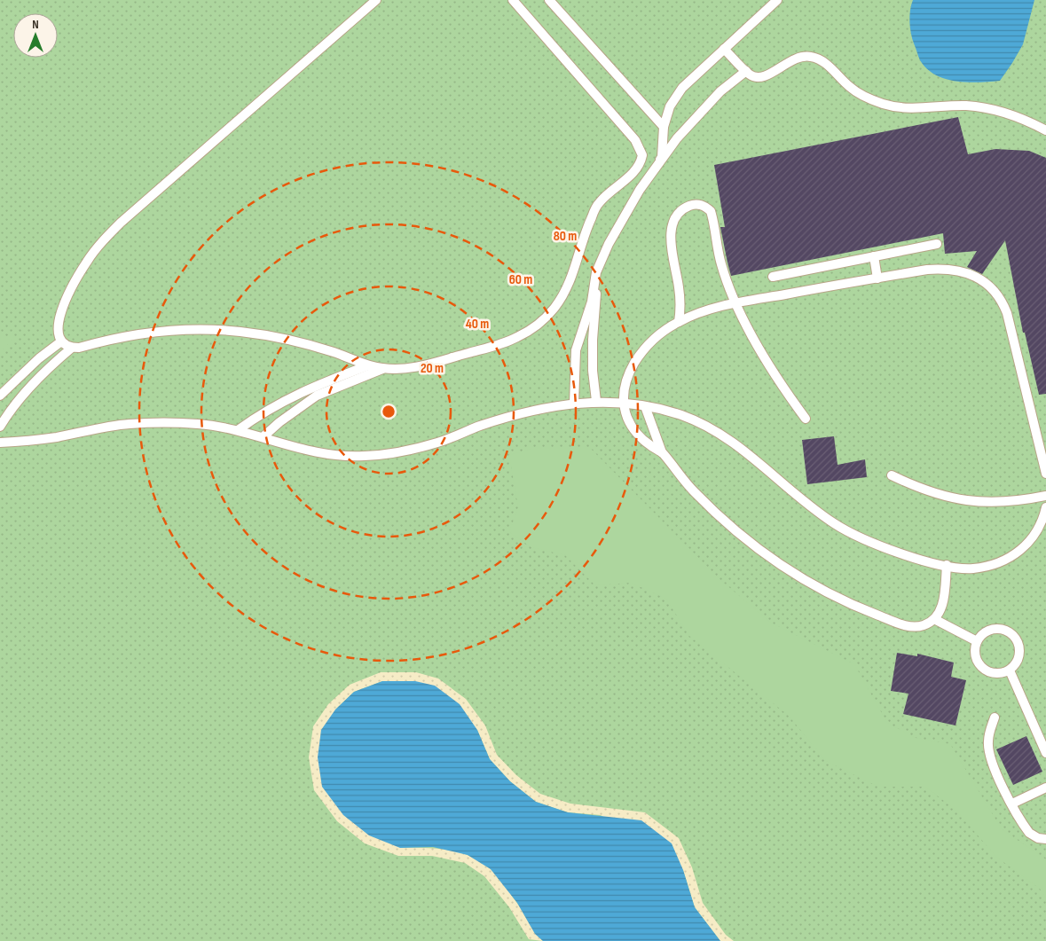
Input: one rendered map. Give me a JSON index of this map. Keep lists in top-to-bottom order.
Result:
{
  "north": "top",
  "rings": [
    "80 m",
    "60 m",
    "40 m",
    "20 m"
  ]
}
